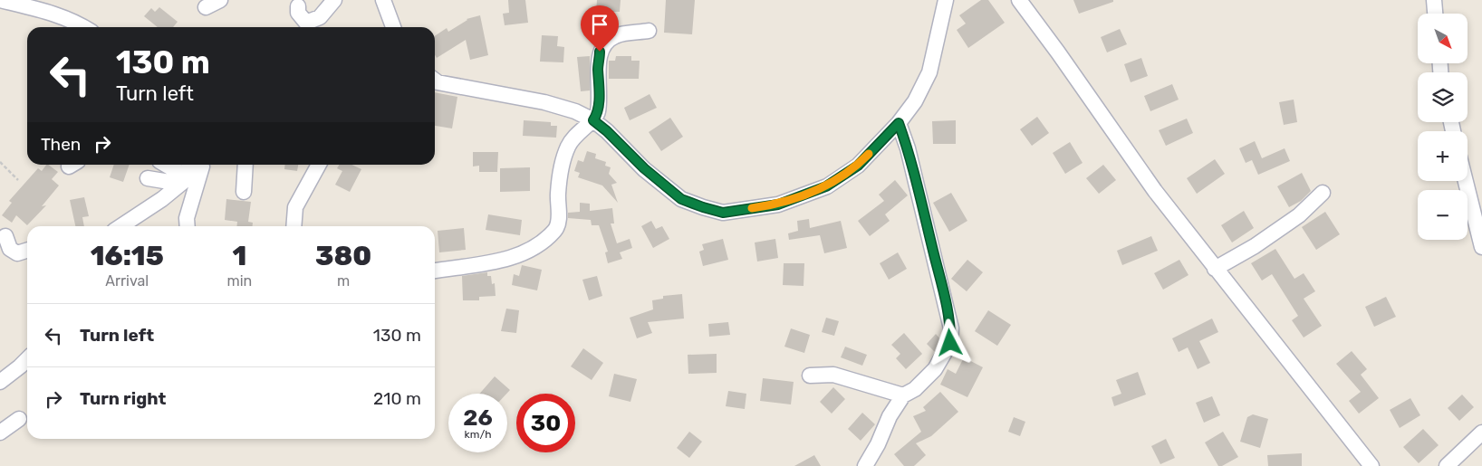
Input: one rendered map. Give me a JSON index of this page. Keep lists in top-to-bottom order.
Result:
{
  "north": "bottom right",
  "page": {
    "map_buttons": ["+", "−"],
    "turn": ["130 m", "Turn left"],
    "then": "Then",
    "eta": [
      "16:15",
      "Arrival",
      "1",
      "min",
      "380",
      "m"
    ],
    "list": [
      {
        "name": "Turn left",
        "value": "130 m"
      },
      {
        "name": "Turn right",
        "value": "210 m"
      }
    ],
    "speed": "26 km/h",
    "limit": "30"
  }
}
